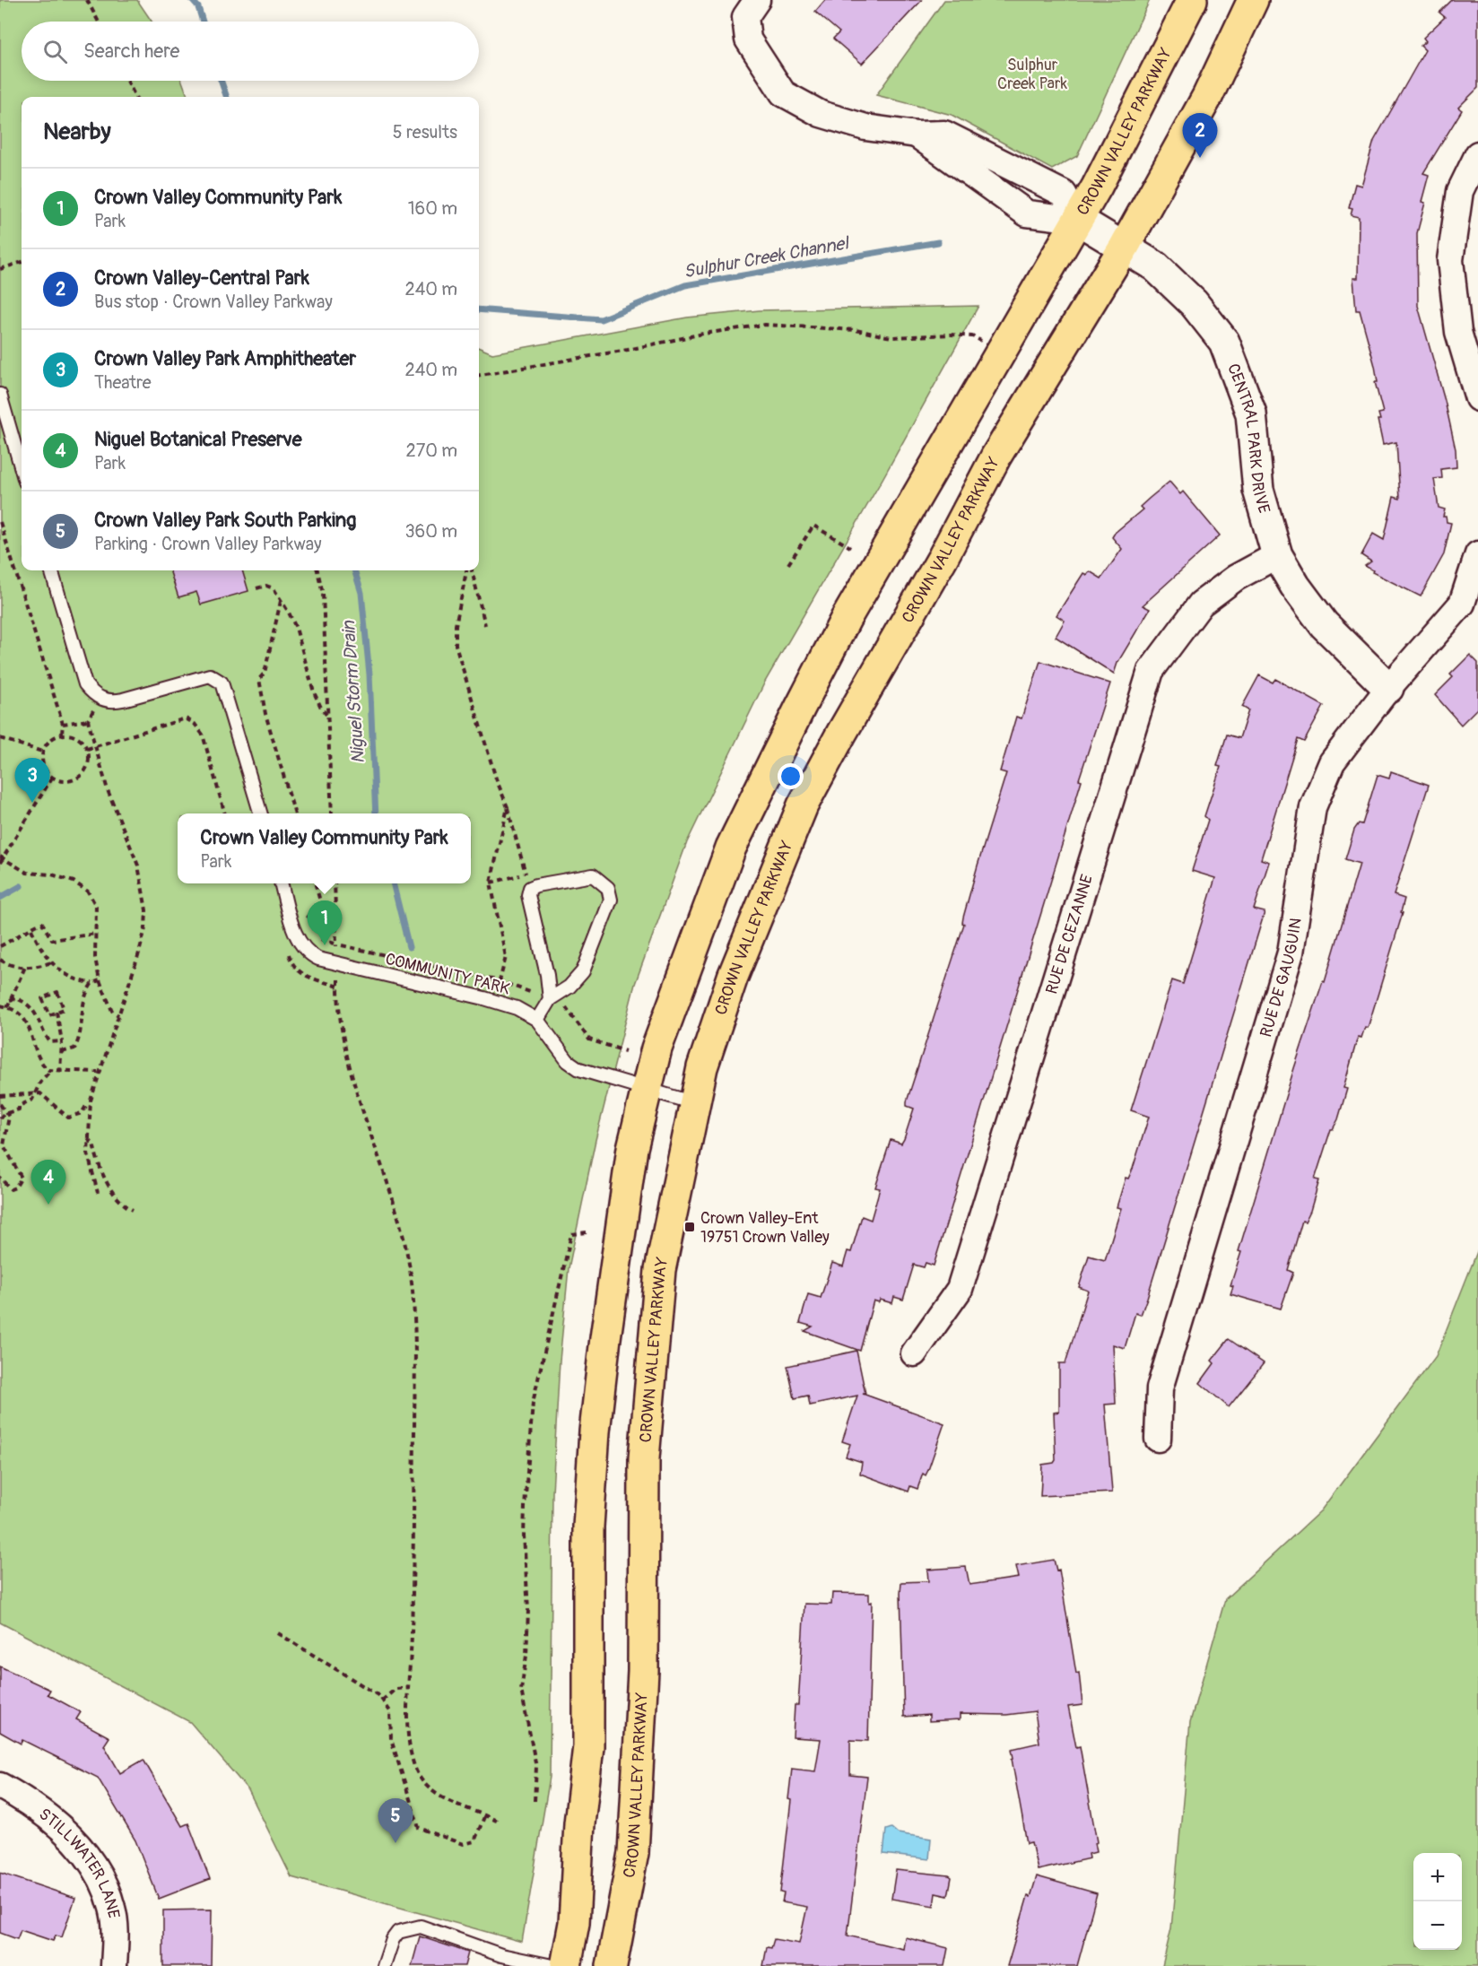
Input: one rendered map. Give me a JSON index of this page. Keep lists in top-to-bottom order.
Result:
{
  "streets": {
    "main road": ["CROWN VALLEY PARKWAY"],
    "street": [
      "CENTRAL PARK DRIVE",
      "RUE DE CEZANNE",
      "RUE DE GAUGUIN",
      "STILLWATER LANE"
    ],
    "lane": ["COMMUNITY PARK"]
  },
  "crossings": [
    ["CROWN VALLEY PARKWAY", "CENTRAL PARK DRIVE"],
    ["CROWN VALLEY PARKWAY", "COMMUNITY PARK"],
    ["CENTRAL PARK DRIVE", "RUE DE CEZANNE"],
    ["CENTRAL PARK DRIVE", "RUE DE GAUGUIN"]
  ],
  "water": ["Sulphur Creek Channel", "Niguel Storm Drain"],
  "parks": ["Sulphur Creek Park"],
  "places": {
    "transit": ["Crown Valley-Ent 19751 Crown Valley"]
  },
  "page": {
    "search": "Search here",
    "heading": ["Nearby", "5 results"],
    "pins": [
      "2",
      "3",
      "1",
      "4",
      "5"
    ],
    "list": [
      {
        "mark": "1",
        "name": "Crown Valley Community Park",
        "note": "Park",
        "value": "160 m"
      },
      {
        "mark": "2",
        "name": "Crown Valley-Central Park",
        "note": "Bus stop · Crown Valley Parkway",
        "value": "240 m"
      },
      {
        "mark": "3",
        "name": "Crown Valley Park Amphitheater",
        "note": "Theatre",
        "value": "240 m"
      },
      {
        "mark": "4",
        "name": "Niguel Botanical Preserve",
        "note": "Park",
        "value": "270 m"
      },
      {
        "mark": "5",
        "name": "Crown Valley Park South Parking",
        "note": "Parking · Crown Valley Parkway",
        "value": "360 m"
      }
    ],
    "popup": ["Crown Valley Community Park", "Park"],
    "map_buttons": ["+", "−"]
  }
}
